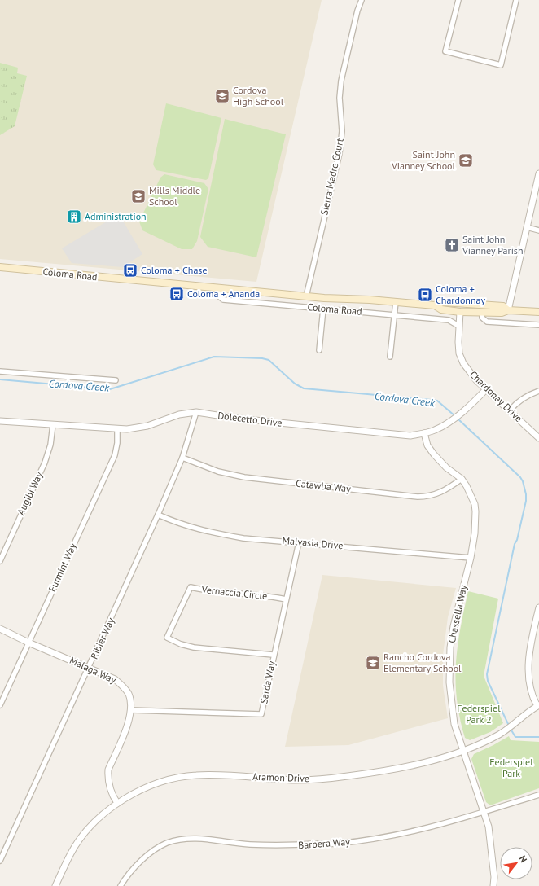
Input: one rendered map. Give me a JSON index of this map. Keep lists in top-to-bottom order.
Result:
{
  "streets": {
    "main road": ["Coloma Road"],
    "street": [
      "Sierra Madre Court",
      "Chardonay Drive",
      "Dolecetto Drive",
      "Catawba Way",
      "Augibi Way",
      "Malvasia Drive",
      "Furmint Way",
      "Vernaccia Circle",
      "Chassella Way",
      "Ribier Way",
      "Malaga Way",
      "Sarda Way",
      "Aramon Drive",
      "Barbera Way"
    ]
  },
  "crossings": [
    ["Sierra Madre Court", "Coloma Road"],
    ["Coloma Road", "Chardonay Drive"],
    ["Chardonay Drive", "Dolecetto Drive"],
    ["Dolecetto Drive", "Augibi Way"],
    ["Dolecetto Drive", "Furmint Way"],
    ["Dolecetto Drive", "Chassella Way"],
    ["Dolecetto Drive", "Ribier Way"],
    ["Catawba Way", "Chassella Way"],
    ["Catawba Way", "Ribier Way"],
    ["Malvasia Drive", "Chassella Way"],
    ["Malvasia Drive", "Ribier Way"],
    ["Malvasia Drive", "Sarda Way"],
    ["Furmint Way", "Malaga Way"],
    ["Vernaccia Circle", "Sarda Way"],
    ["Chassella Way", "Aramon Drive"],
    ["Chassella Way", "Barbera Way"],
    ["Ribier Way", "Malaga Way"],
    ["Malaga Way", "Sarda Way"],
    ["Malaga Way", "Aramon Drive"]
  ],
  "water": ["Cordova Creek"],
  "parks": ["Federspiel Park 2", "Federspiel Park"],
  "places": {
    "school or university": [
      "Cordova High School",
      "Saint John Vianney School",
      "Mills Middle School",
      "Rancho Cordova Elementary School"
    ],
    "building": ["Administration"],
    "church": ["Saint John Vianney Parish"],
    "bus stop": ["Coloma + Chase", "Coloma + Ananda", "Coloma + Chardonnay"]
  },
  "north": "top right"
}
